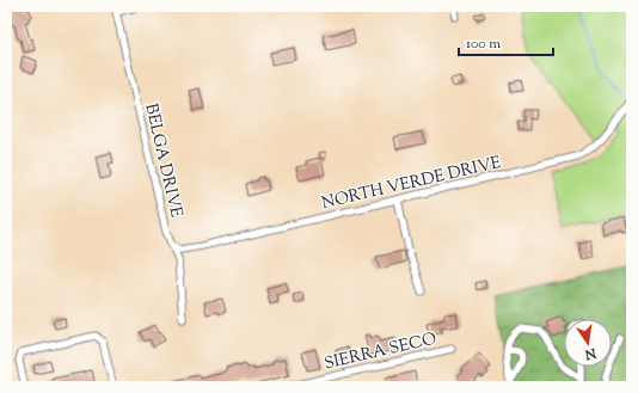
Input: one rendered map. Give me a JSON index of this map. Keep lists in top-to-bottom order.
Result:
{
  "streets": {
    "street": ["BELGA DRIVE", "NORTH VERDE DRIVE", "SIERRA SECO"]
  },
  "crossings": [
    ["BELGA DRIVE", "NORTH VERDE DRIVE"]
  ],
  "scale_bar": "100 m",
  "north": "bottom"
}
